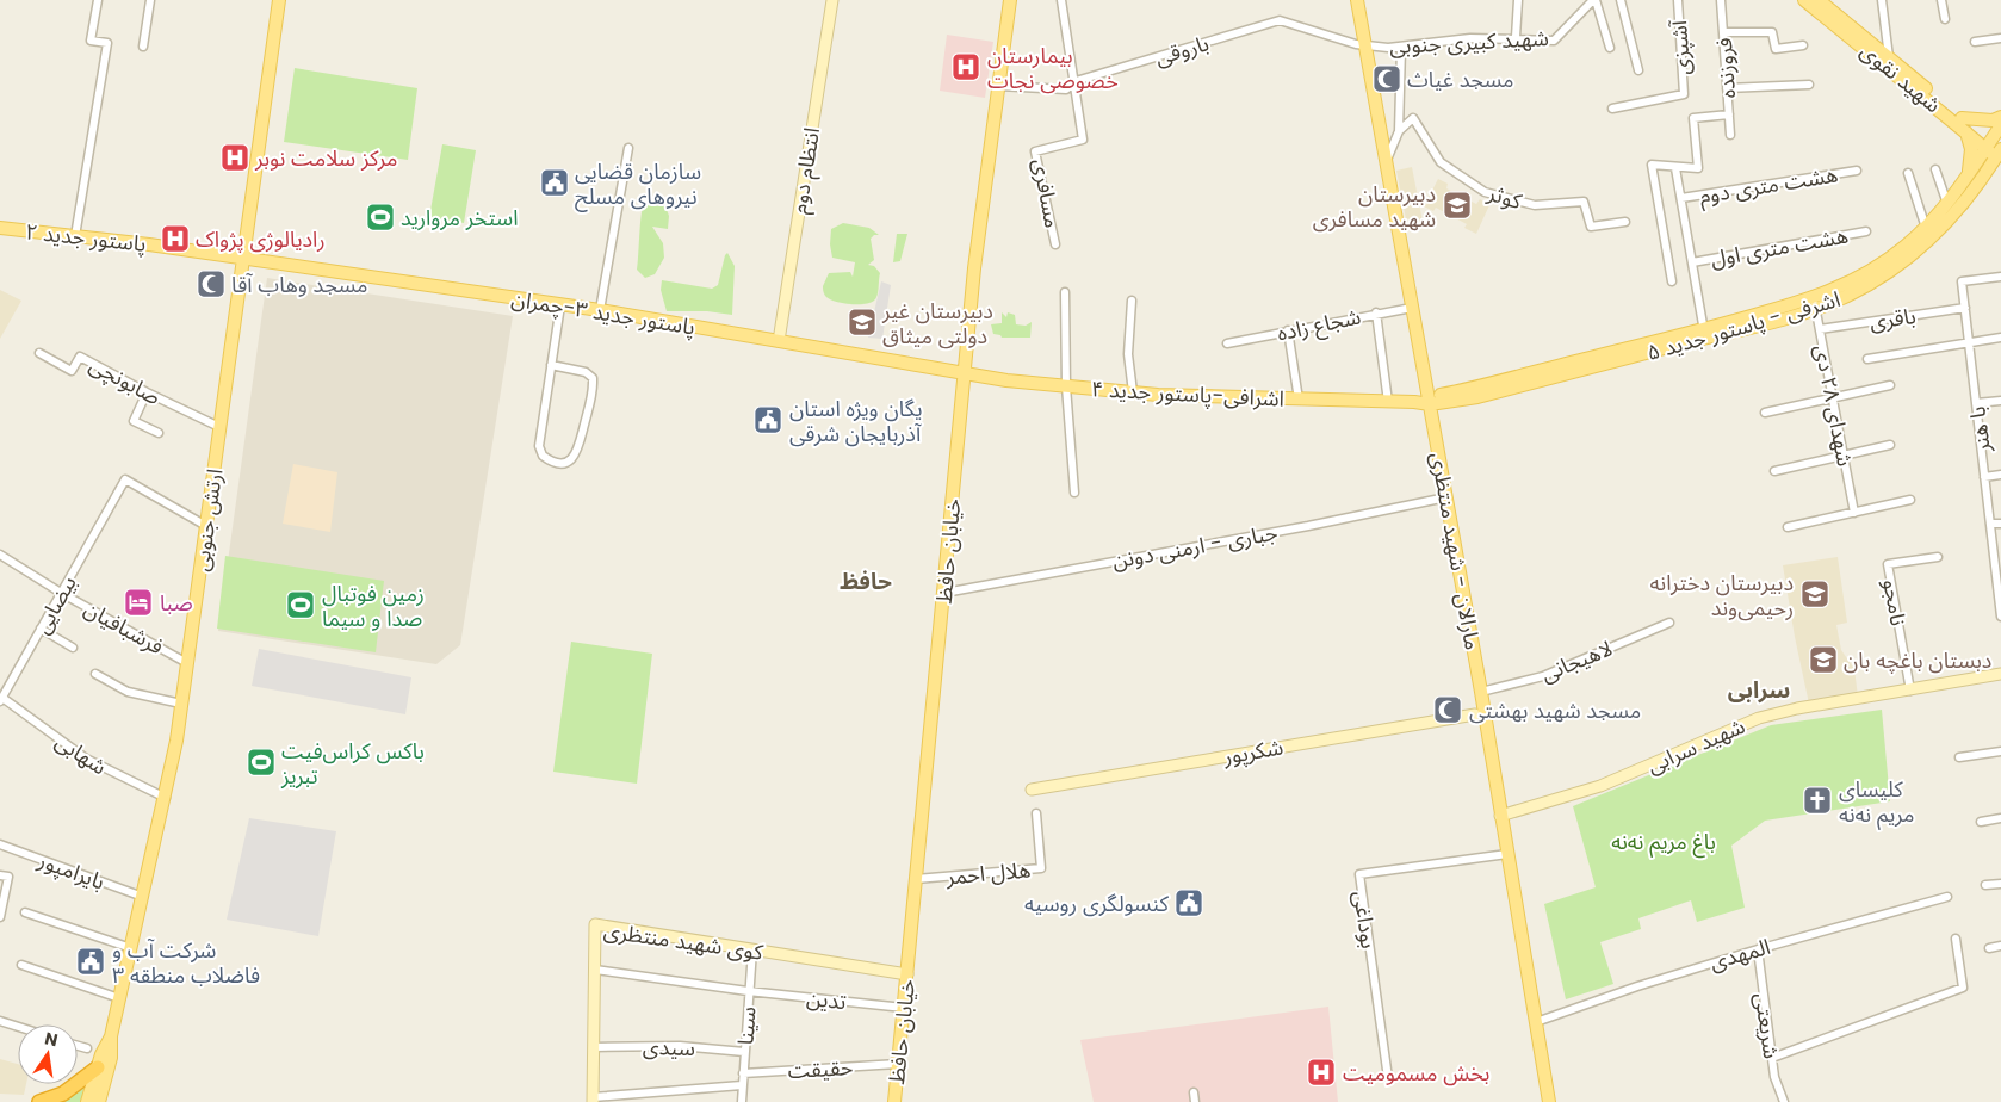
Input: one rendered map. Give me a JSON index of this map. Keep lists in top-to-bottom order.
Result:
{
  "streets": {
    "main road": [
      "شهید نقوی",
      "پاستور جدید ۲",
      "پاستور جدید ۳-چمران",
      "اشرفی - پاستور جدید ۵",
      "اشرافی-پاستور جدید ۴",
      "ارتش جنوبی",
      "خیابان حافظ",
      "مارالان - شهید منتظری"
    ],
    "street": [
      "شهید کبیری جنوبی",
      "آشپزی",
      "باروقی",
      "فروزنده",
      "انتظام دوم",
      "هشت متری دوم",
      "مسافری",
      "کوثر",
      "هشت متری اول",
      "باقری",
      "شجاع زاده",
      "صابونچی",
      "شهدای ۲۸ دی",
      "با هنر",
      "جباری - ارمنی دونن",
      "نامجو",
      "بیضایی",
      "فرشبافیان",
      "لاهیجانی",
      "شهید سرابی",
      "شکرپور",
      "شهابی",
      "بایرامپور",
      "هلال احمر",
      "بوداغی",
      "کوی شهید منتظری",
      "المهدی",
      "تدین",
      "سینا",
      "شریعتی",
      "سیدی",
      "حقیقت"
    ]
  },
  "crossings": [
    ["شهید کبیری جنوبی", "باروقی"],
    ["شهید کبیری جنوبی", "مارالان - شهید منتظری"],
    ["باروقی", "مسافری"],
    ["باروقی", "خیابان حافظ"],
    ["باروقی", "مارالان - شهید منتظری"],
    ["شهید نقوی", "اشرفی - پاستور جدید ۵"],
    ["انتظام دوم", "پاستور جدید ۳-چمران"],
    ["پاستور جدید ۲", "پاستور جدید ۳-چمران"],
    ["پاستور جدید ۲", "ارتش جنوبی"],
    ["پاستور جدید ۳-چمران", "اشرافی-پاستور جدید ۴"],
    ["پاستور جدید ۳-چمران", "ارتش جنوبی"],
    ["پاستور جدید ۳-چمران", "خیابان حافظ"],
    ["باقری", "شهدای ۲۸ دی"],
    ["باقری", "با هنر"],
    ["شجاع زاده", "مارالان - شهید منتظری"],
    ["اشرفی - پاستور جدید ۵", "اشرافی-پاستور جدید ۴"],
    ["اشرفی - پاستور جدید ۵", "شهدای ۲۸ دی"],
    ["اشرفی - پاستور جدید ۵", "مارالان - شهید منتظری"],
    ["صابونچی", "ارتش جنوبی"],
    ["اشرافی-پاستور جدید ۴", "خیابان حافظ"],
    ["اشرافی-پاستور جدید ۴", "مارالان - شهید منتظری"],
    ["ارتش جنوبی", "بیضایی"],
    ["ارتش جنوبی", "فرشبافیان"],
    ["ارتش جنوبی", "شهابی"],
    ["ارتش جنوبی", "بایرامپور"],
    ["جباری - ارمنی دونن", "خیابان حافظ"],
    ["جباری - ارمنی دونن", "مارالان - شهید منتظری"],
    ["خیابان حافظ", "هلال احمر"],
    ["خیابان حافظ", "کوی شهید منتظری"],
    ["خیابان حافظ", "تدین"],
    ["خیابان حافظ", "حقیقت"],
    ["مارالان - شهید منتظری", "لاهیجانی"],
    ["مارالان - شهید منتظری", "شهید سرابی"],
    ["مارالان - شهید منتظری", "بوداغی"],
    ["مارالان - شهید منتظری", "المهدی"],
    ["نامجو", "شهید سرابی"],
    ["بیضایی", "فرشبافیان"],
    ["بیضایی", "شهابی"],
    ["کوی شهید منتظری", "سینا"],
    ["کوی شهید منتظری", "سیدی"],
    ["المهدی", "شریعتی"],
    ["تدین", "سینا"],
    ["سینا", "سیدی"],
    ["سینا", "حقیقت"]
  ],
  "districts": ["حافظ", "سرابی"],
  "parks": ["باغ مریم نه‌نه"],
  "places": {
    "hospital": [
      "بیمارستان خصوصی نجات",
      "مرکز سلامت نوبر",
      "رادیالوژی پژواک",
      "بخش مسمومیت"
    ],
    "mosque": ["مسجد غیاث", "مسجد وهاب آقا", "مسجد شهید بهشتی"],
    "public building": [
      "سازمان قضایی نیروهای مسلح",
      "یگان ویژه استان آذربایجان شرقی",
      "کنسولگری روسیه",
      "شرکت آب و فاضلاب منطقه ۳"
    ],
    "school or university": [
      "دبیرستان شهید مسافری",
      "دبیرستان غیر دولتی میثاق",
      "دبیرستان دخترانه رحیمی‌وند",
      "دبستان باغچه بان"
    ],
    "sports": ["استخر مروارید", "زمین فوتبال صدا و سیما", "باکس کراس‌فیت تبریز"],
    "hotel": ["صبا"],
    "church": ["کلیسای مریم نه‌نه"]
  },
  "north": "top"
}
